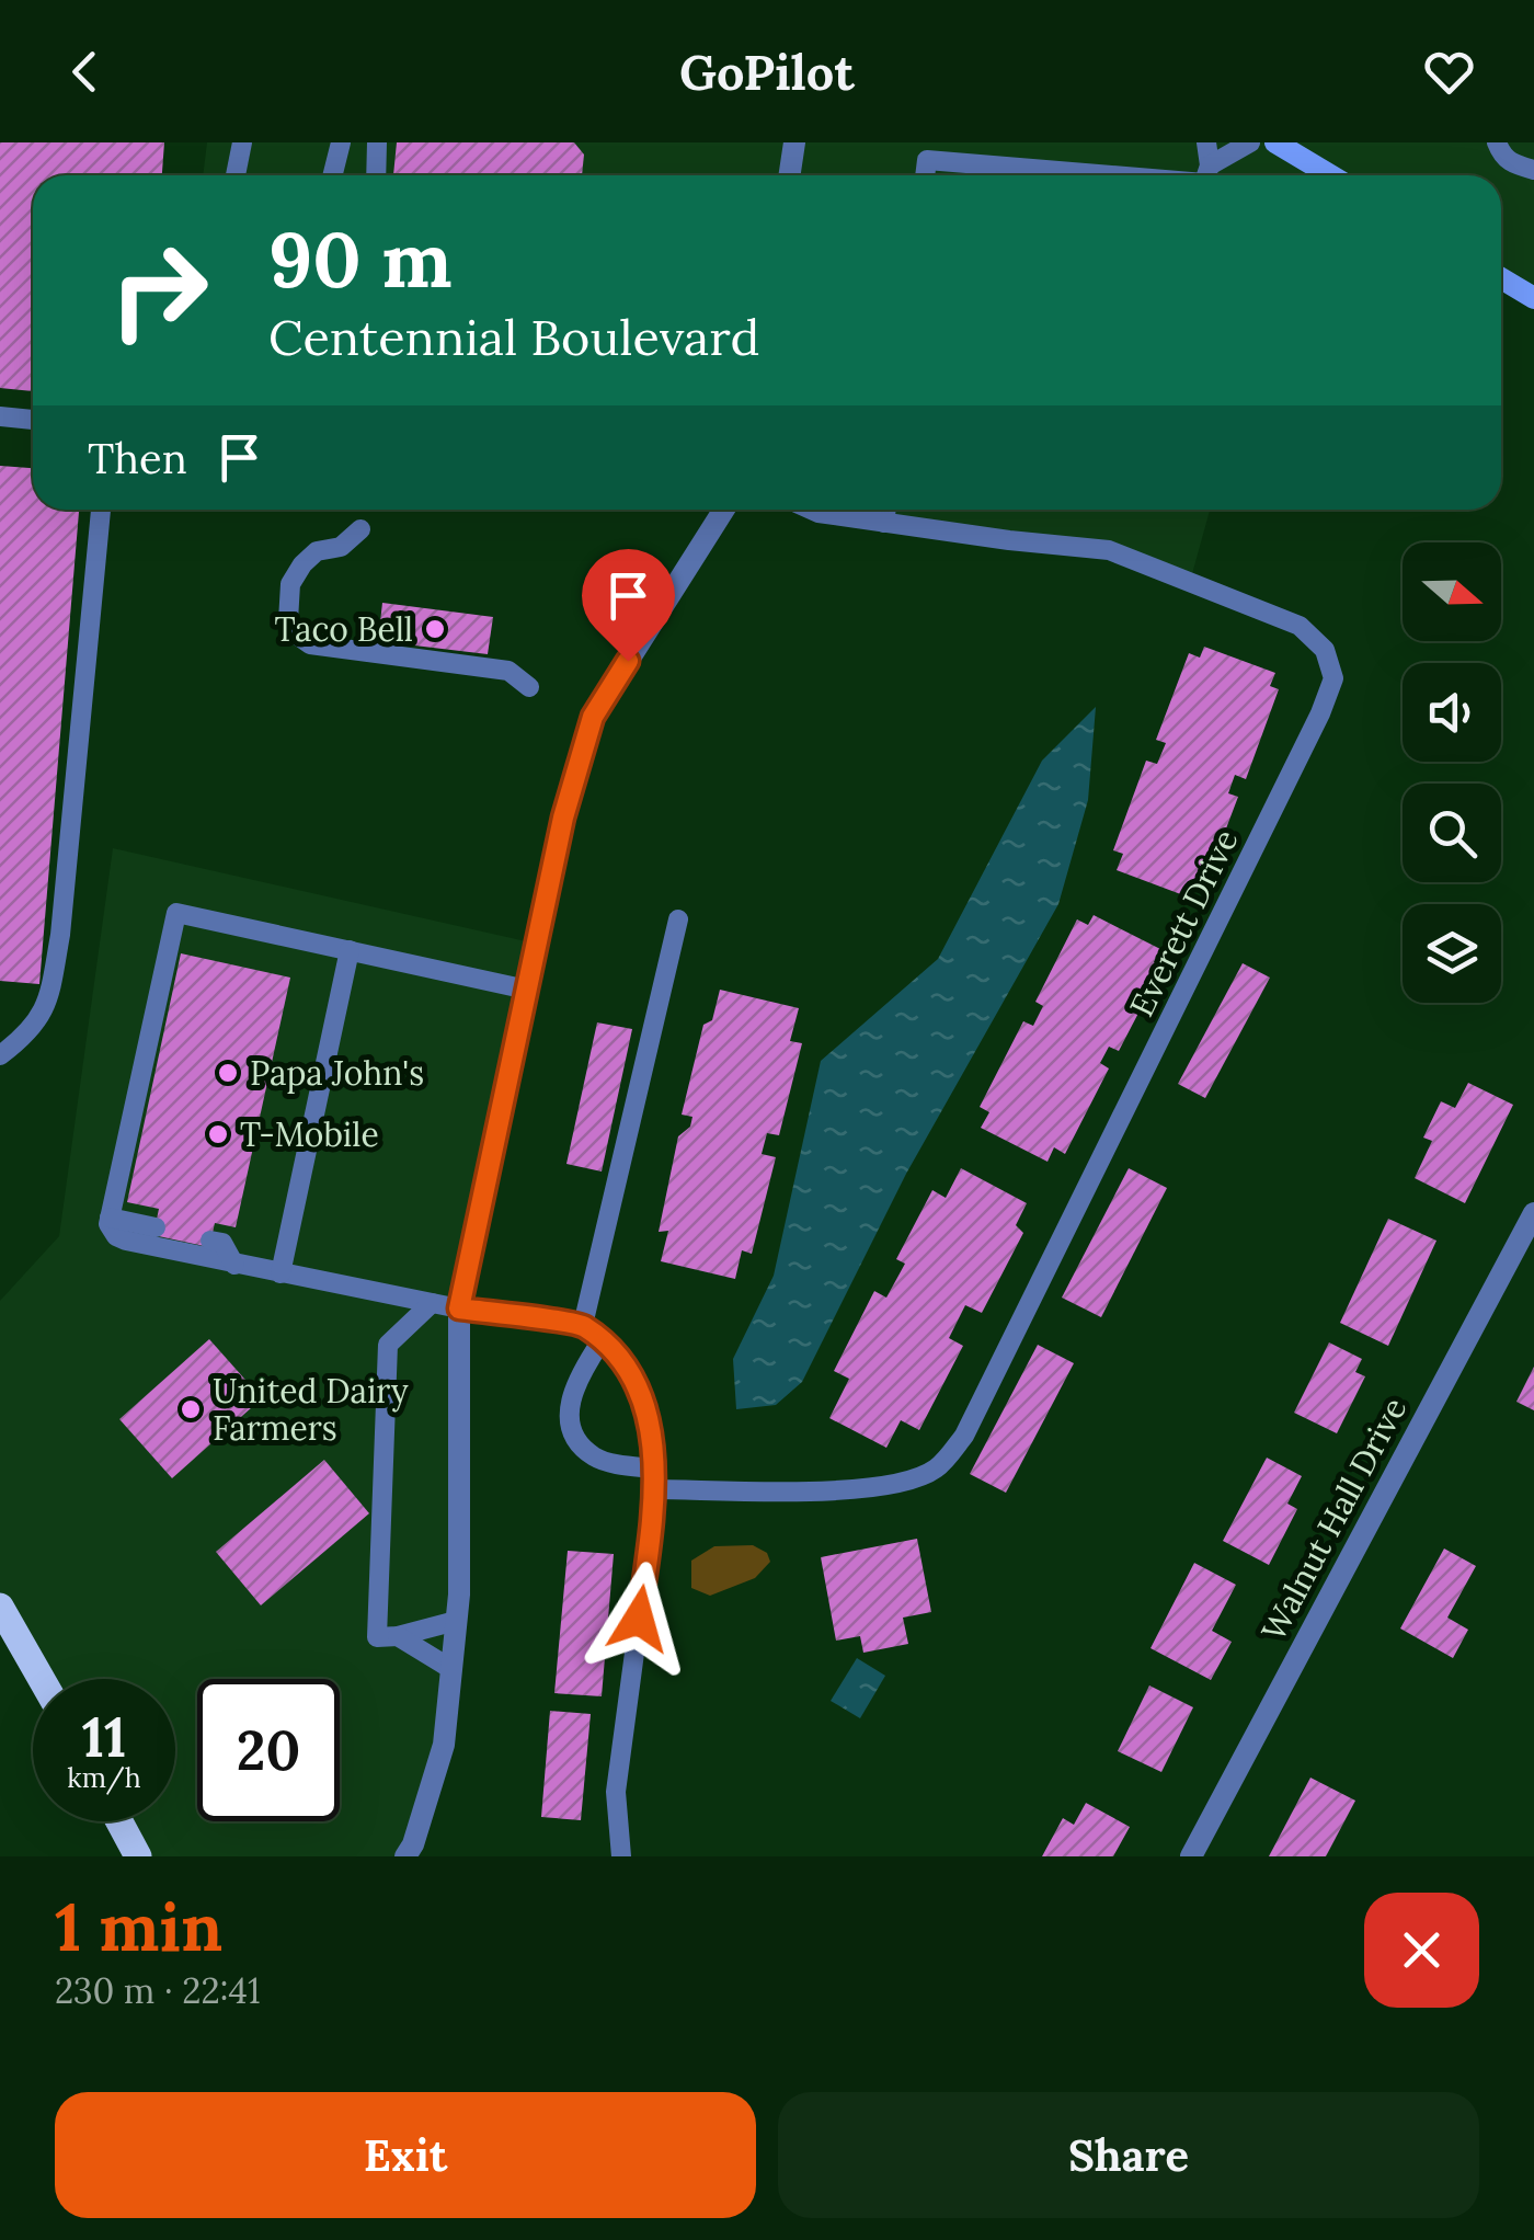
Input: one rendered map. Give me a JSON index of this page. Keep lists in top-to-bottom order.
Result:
{
  "streets": {
    "street": ["Walnut Hall Drive"],
    "lane": ["Everett Drive"]
  },
  "places": [
    "Taco Bell",
    "Papa John's",
    "T-Mobile",
    "United Dairy Farmers"
  ],
  "north": "right",
  "page": {
    "header": "GoPilot",
    "turn": ["90 m", "Centennial Boulevard"],
    "then": "Then",
    "speed": "11 km/h",
    "limit": "20",
    "heading": ["1 min", "230 m · 22:41"],
    "buttons": ["Exit", "Share"]
  }
}
